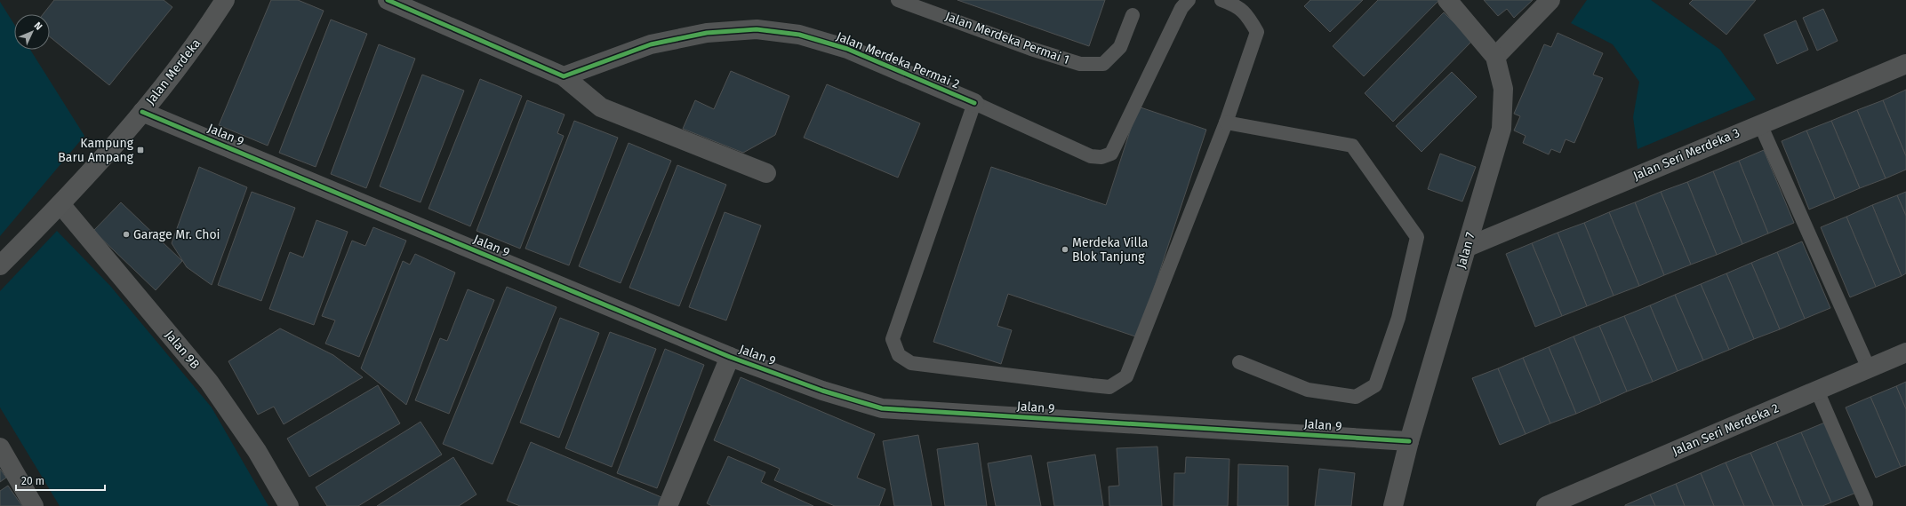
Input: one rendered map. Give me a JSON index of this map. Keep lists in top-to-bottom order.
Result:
{
  "streets": {
    "street": [
      "Jalan Merdeka Permai 2",
      "Jalan Merdeka",
      "Jalan 9",
      "Jalan Seri Merdeka 3",
      "Jalan 7",
      "Jalan 9B",
      "Jalan Seri Merdeka 2"
    ],
    "lane": ["Jalan Merdeka Permai 1"]
  },
  "crossings": [
    ["Jalan Merdeka", "Jalan 9"],
    ["Jalan Merdeka", "Jalan 9B"],
    ["Jalan 9", "Jalan 7"],
    ["Jalan Seri Merdeka 3", "Jalan 7"]
  ],
  "places": {
    "transit": ["Kampung Baru Ampang"],
    "other": ["Garage Mr. Choi", "Merdeka Villa Blok Tanjung"]
  },
  "scale_bar": "20 m",
  "north": "top right"
}
